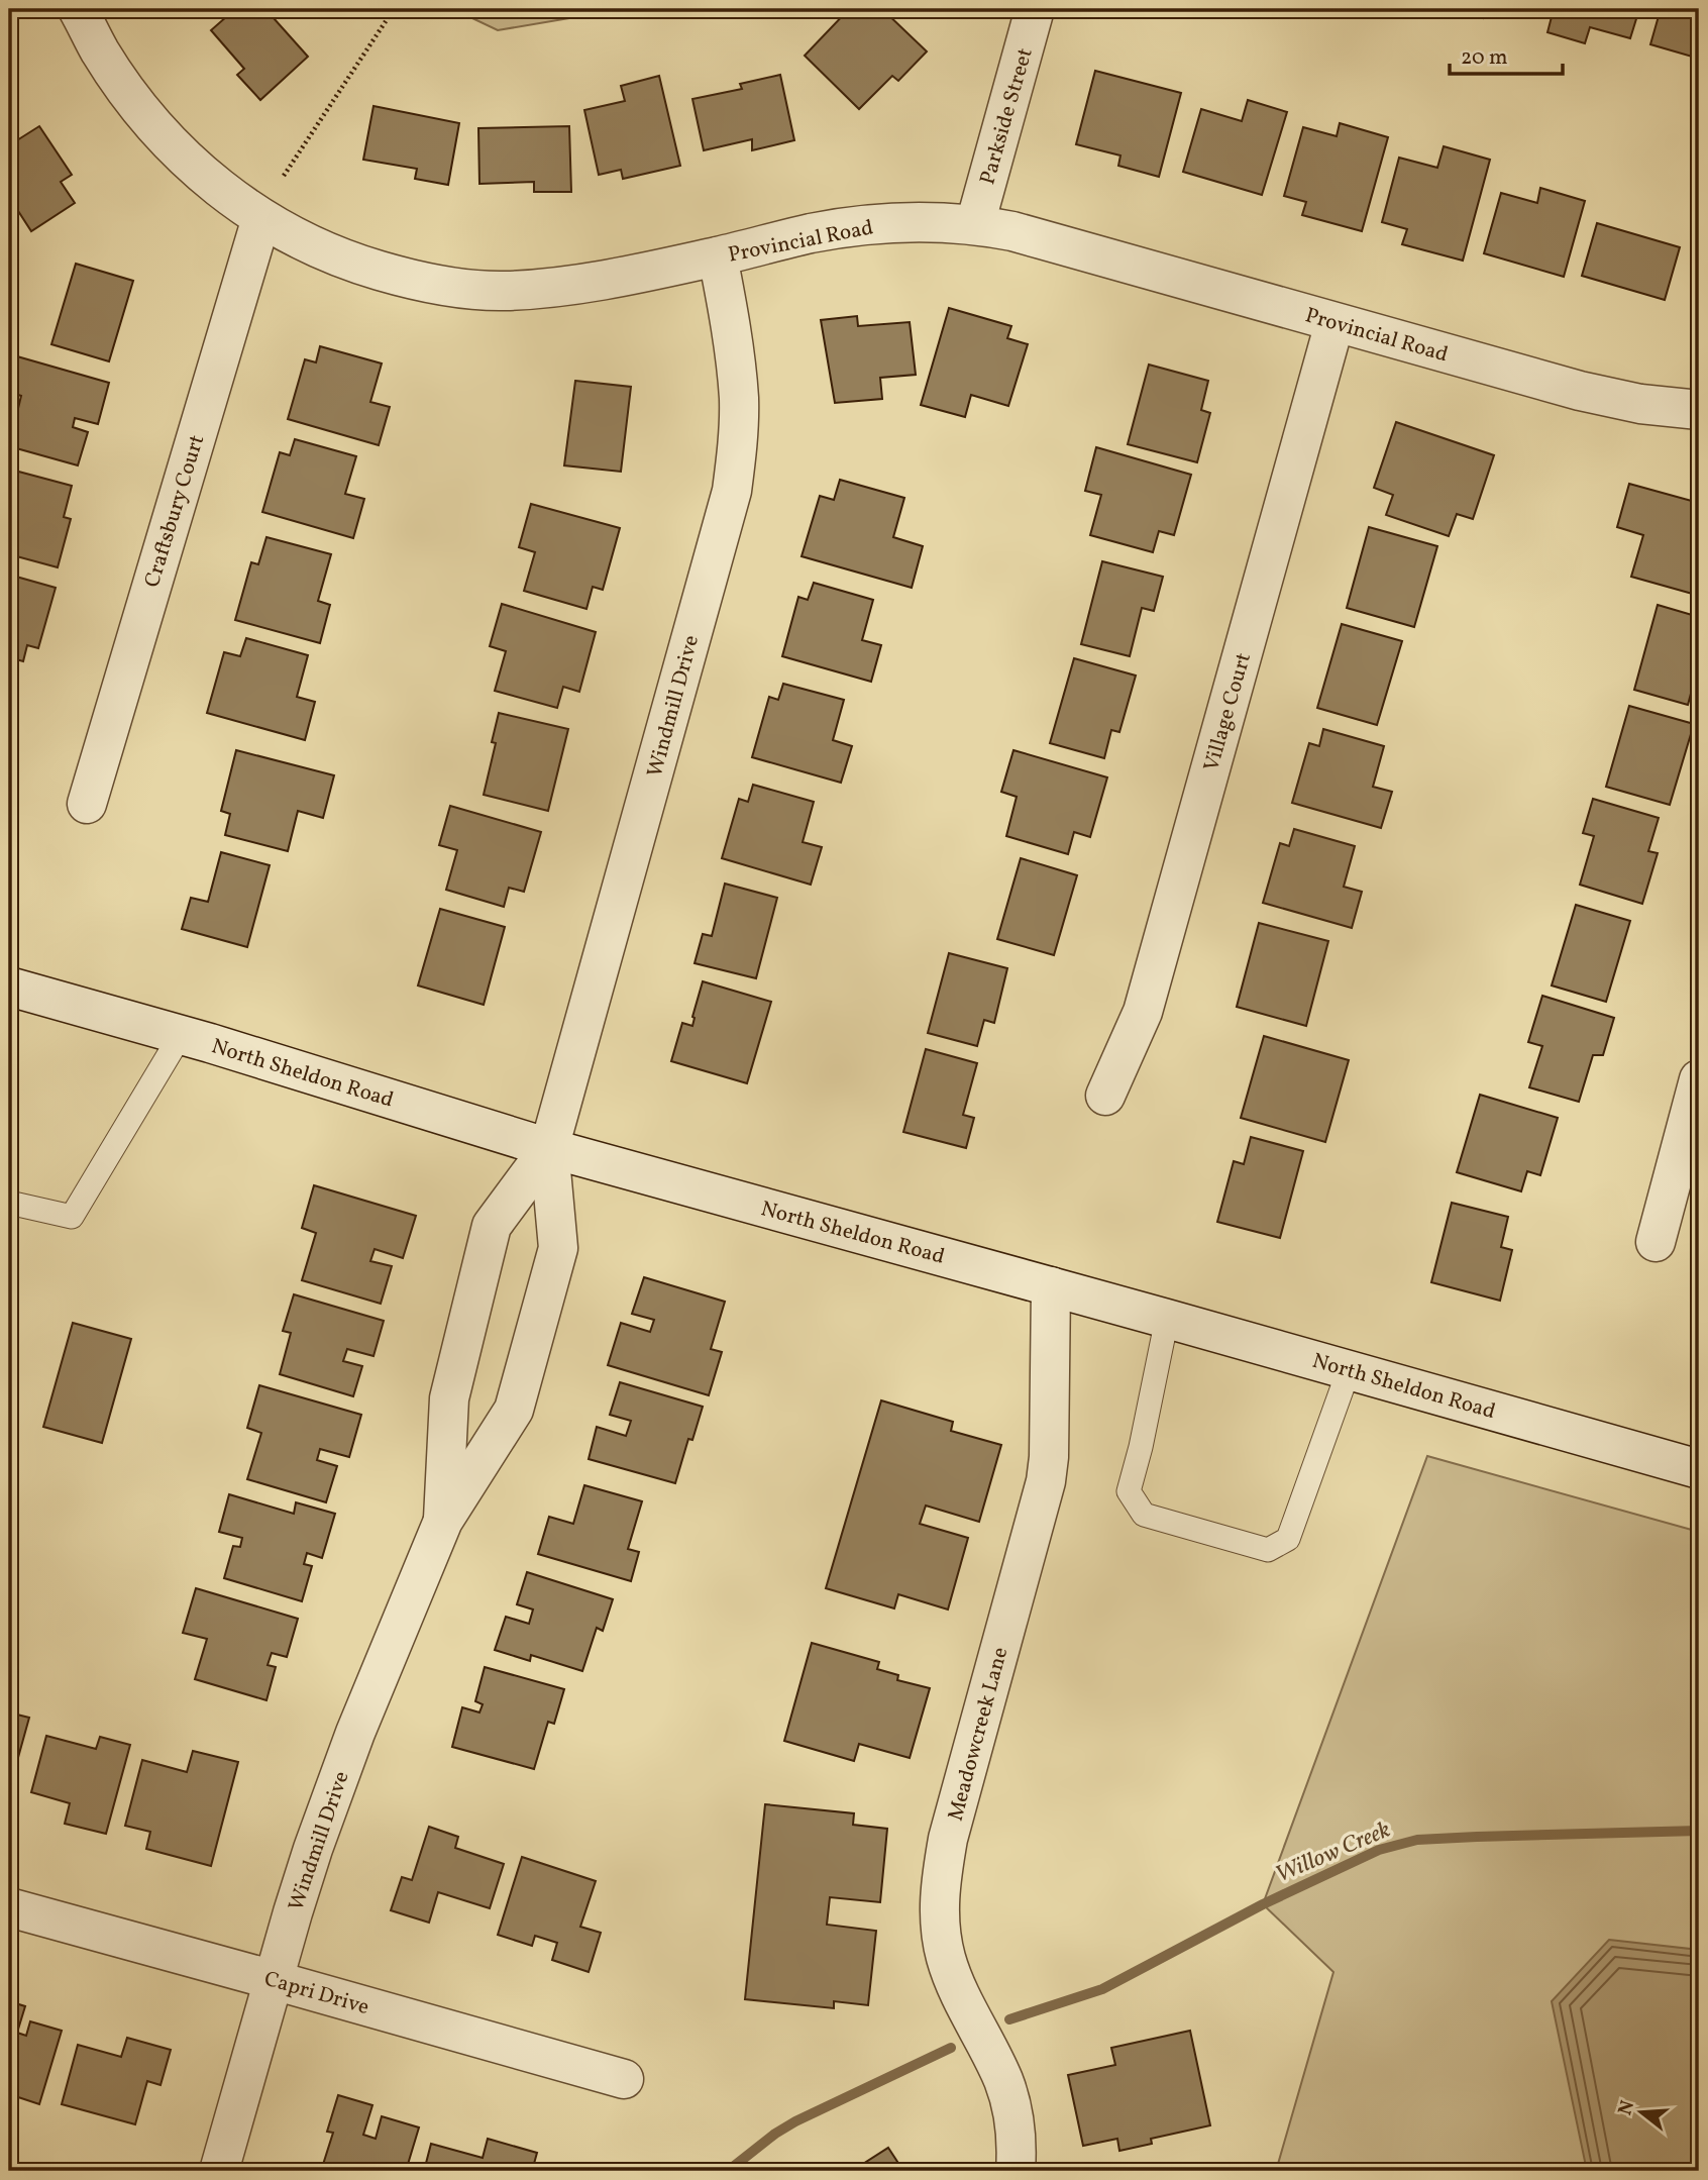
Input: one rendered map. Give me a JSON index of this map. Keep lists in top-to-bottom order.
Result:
{
  "streets": {
    "street": [
      "Parkside Street",
      "Provincial Road",
      "Craftsbury Court",
      "Windmill Drive",
      "Village Court",
      "North Sheldon Road",
      "Meadowcreek Lane",
      "Capri Drive"
    ]
  },
  "crossings": [
    ["Parkside Street", "Provincial Road"],
    ["Provincial Road", "Craftsbury Court"],
    ["Provincial Road", "Windmill Drive"],
    ["Provincial Road", "Village Court"],
    ["Windmill Drive", "North Sheldon Road"],
    ["Windmill Drive", "Capri Drive"],
    ["North Sheldon Road", "Meadowcreek Lane"]
  ],
  "water": ["Willow Creek"],
  "scale_bar": "20 m",
  "north": "left"
}
